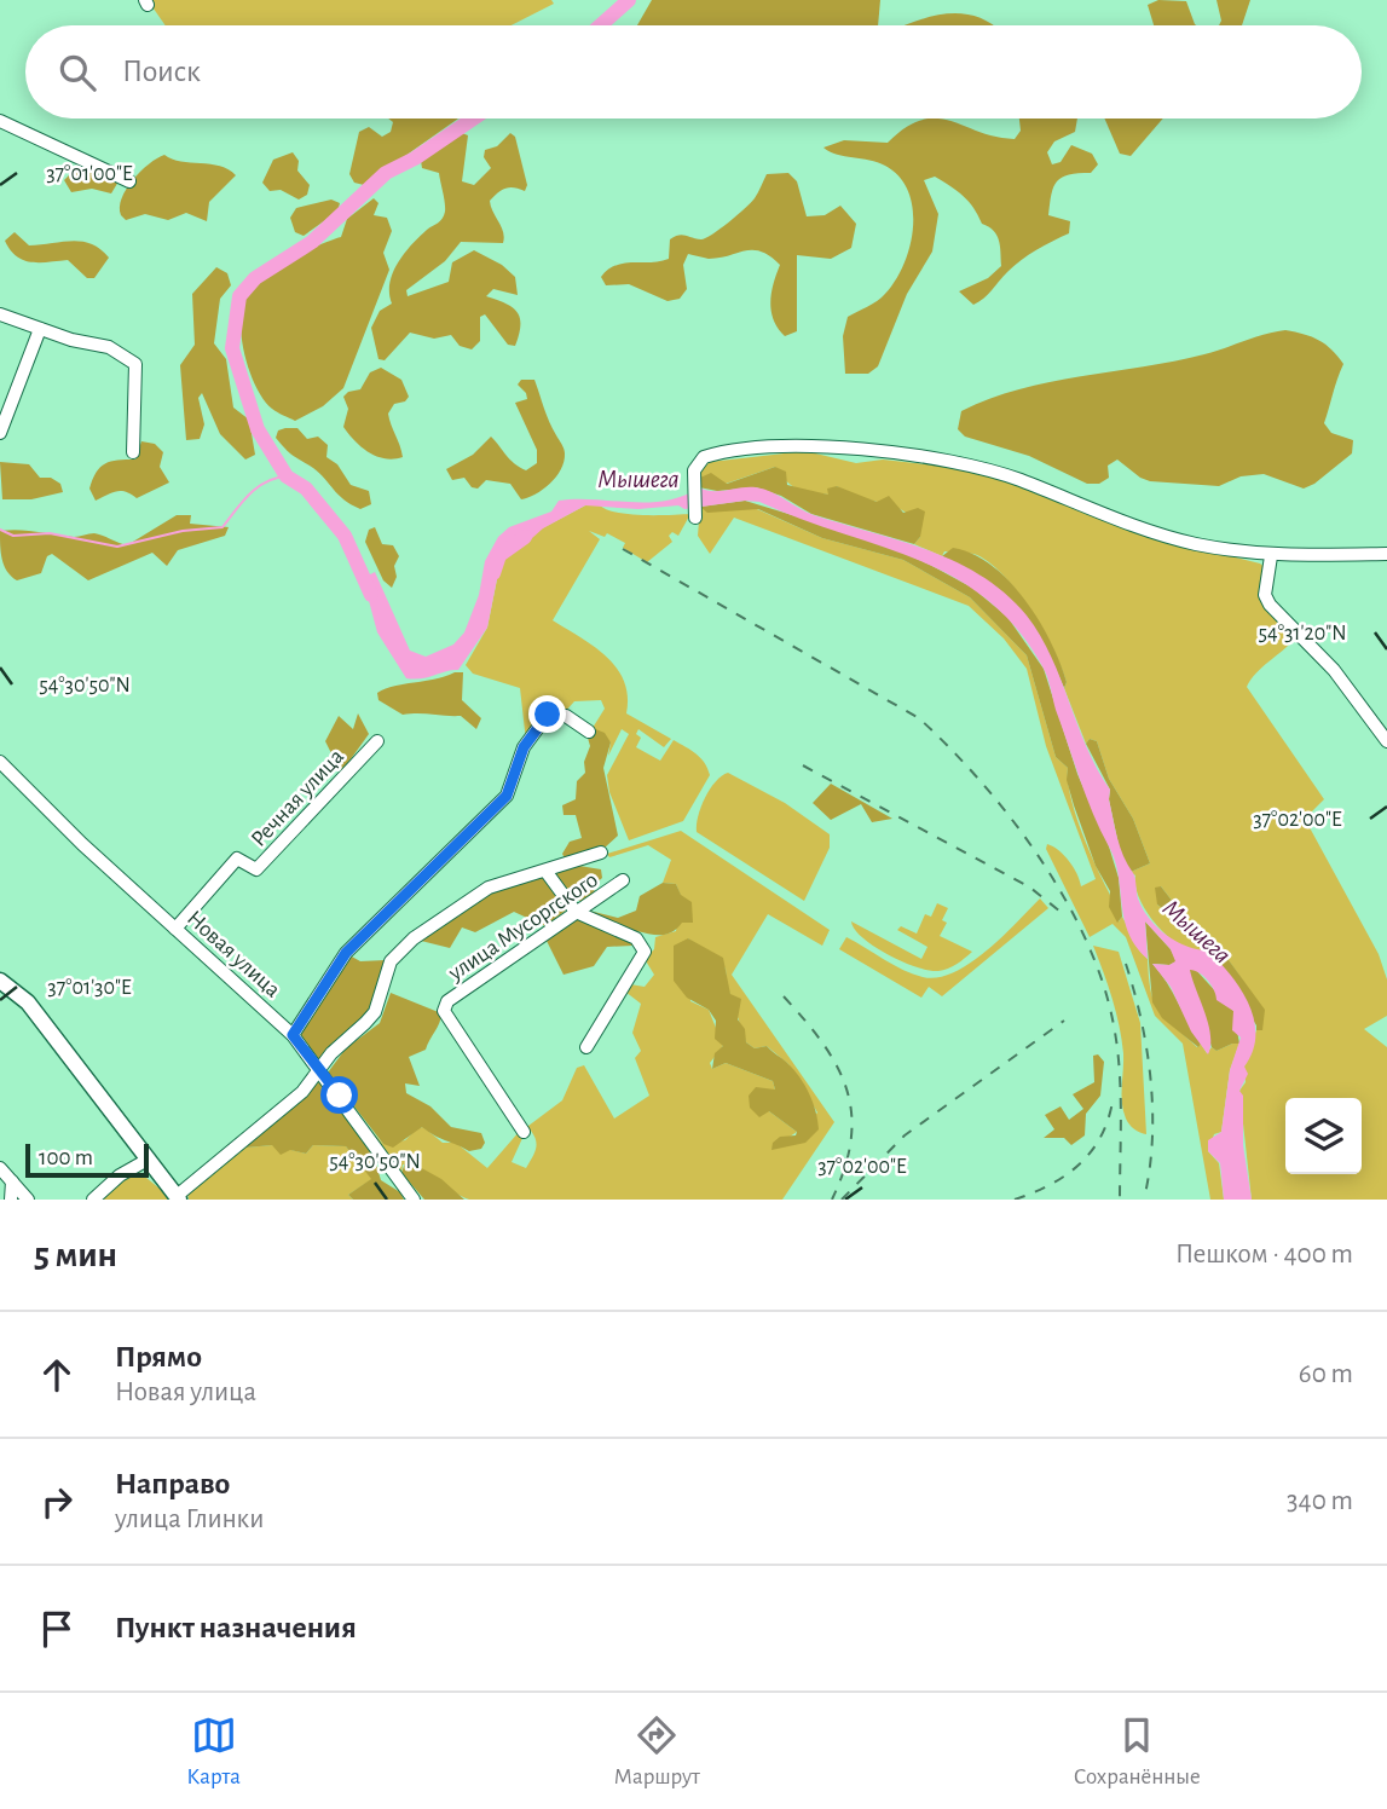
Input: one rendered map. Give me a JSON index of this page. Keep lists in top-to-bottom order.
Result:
{
  "streets": {
    "street": ["Речная улица", "улица Мусоргского", "Новая улица"]
  },
  "crossings": [
    ["Речная улица", "Новая улица"]
  ],
  "water": ["Мышега"],
  "scale_bar": "100 m",
  "page": {
    "search": "Поиск",
    "scale": "100 m",
    "heading": ["5 мин", "Пешком · 400 m"],
    "list": [
      ["Прямо", "Новая улица", "60 m"],
      ["Направо", "улица Глинки", "340 m"],
      "Пункт назначения"
    ],
    "nav": ["Карта", "Маршрут", "Сохранённые"]
  },
  "coordinates": [
    "37°01'00\"E",
    "54°31'20\"N",
    "54°30'50\"N",
    "37°02'00\"E",
    "37°01'30\"E"
  ]
}
